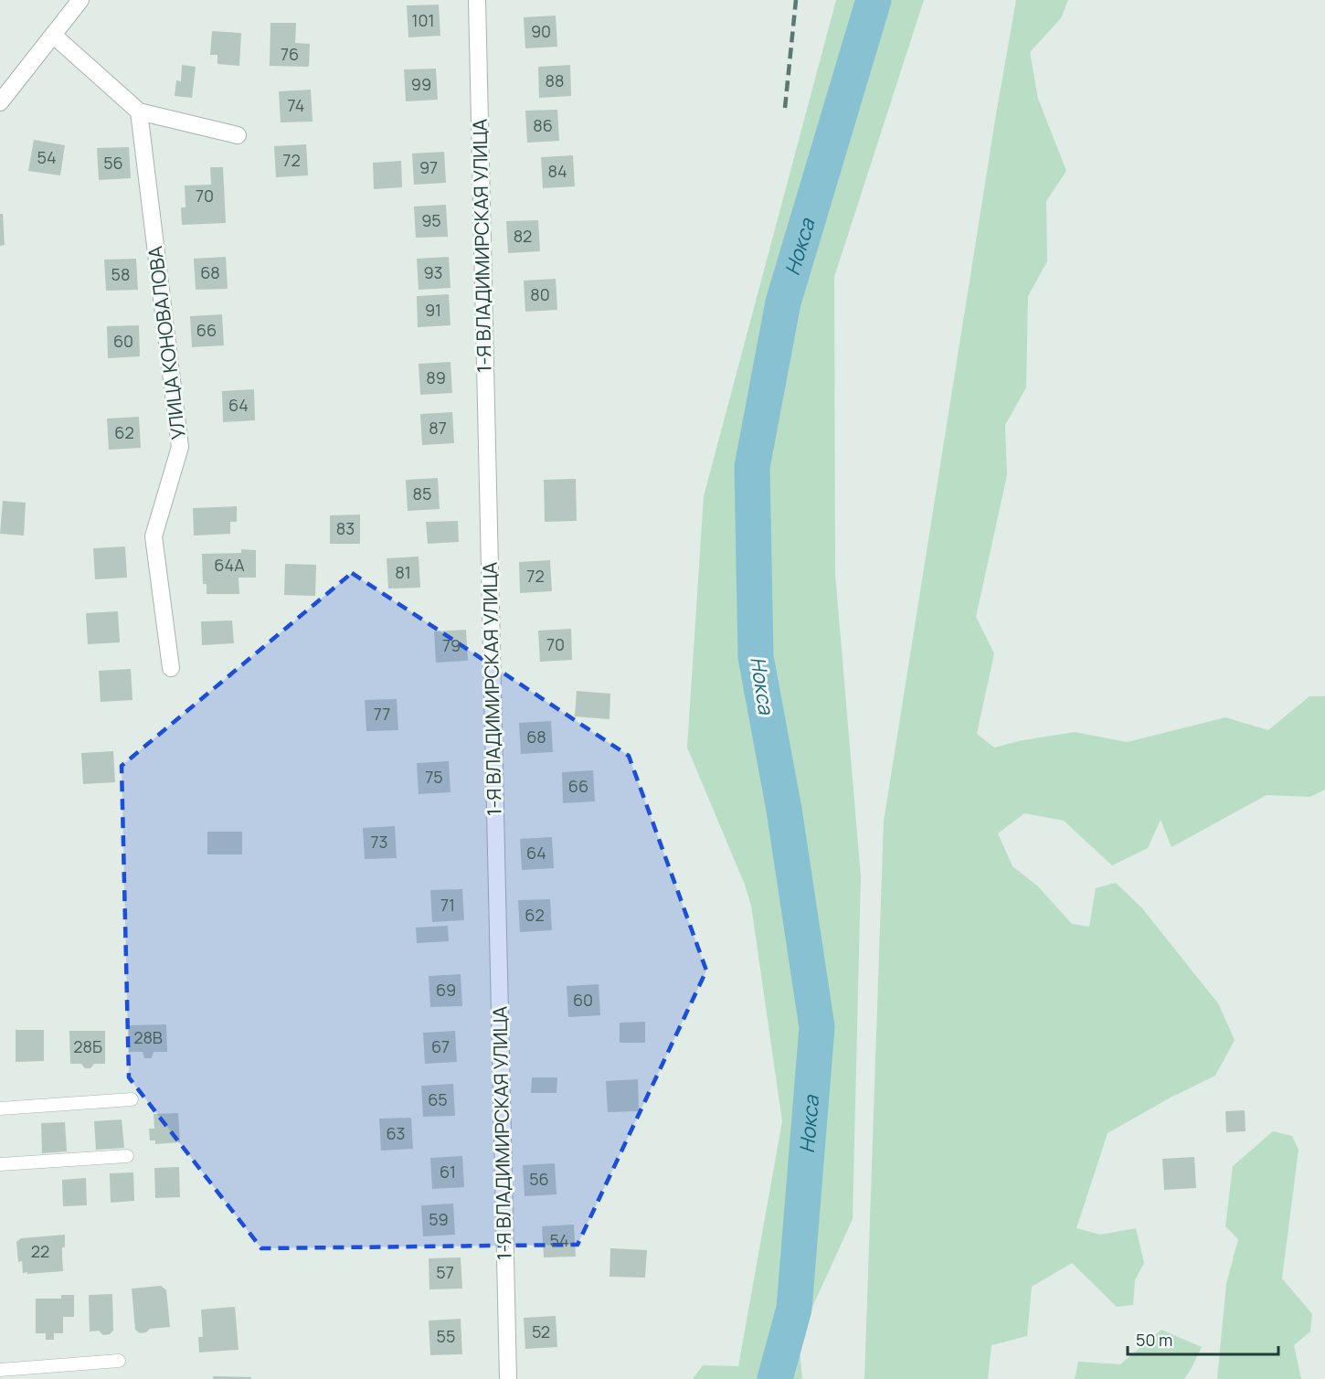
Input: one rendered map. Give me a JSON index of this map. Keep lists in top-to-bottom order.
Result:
{
  "streets": {
    "street": ["1-Я ВЛАДИМИРСКАЯ УЛИЦА", "УЛИЦА КОНОВАЛОВА"]
  },
  "water": ["Нокса"],
  "house_numbers": [
    "101",
    "90",
    "76",
    "88",
    "99",
    "74",
    "86",
    "54",
    "72",
    "56",
    "97",
    "84",
    "70",
    "95",
    "82",
    "68",
    "93",
    "58",
    "80",
    "91",
    "66",
    "60",
    "89",
    "64",
    "87",
    "62",
    "85",
    "83",
    "64А",
    "81",
    "72",
    "70",
    "79",
    "77",
    "68",
    "75",
    "66",
    "73",
    "64",
    "71",
    "62",
    "69",
    "60",
    "28В",
    "28Б",
    "67",
    "65",
    "63",
    "61",
    "56",
    "59",
    "54",
    "22",
    "57",
    "52",
    "55"
  ],
  "scale_bar": "50 m"
}
